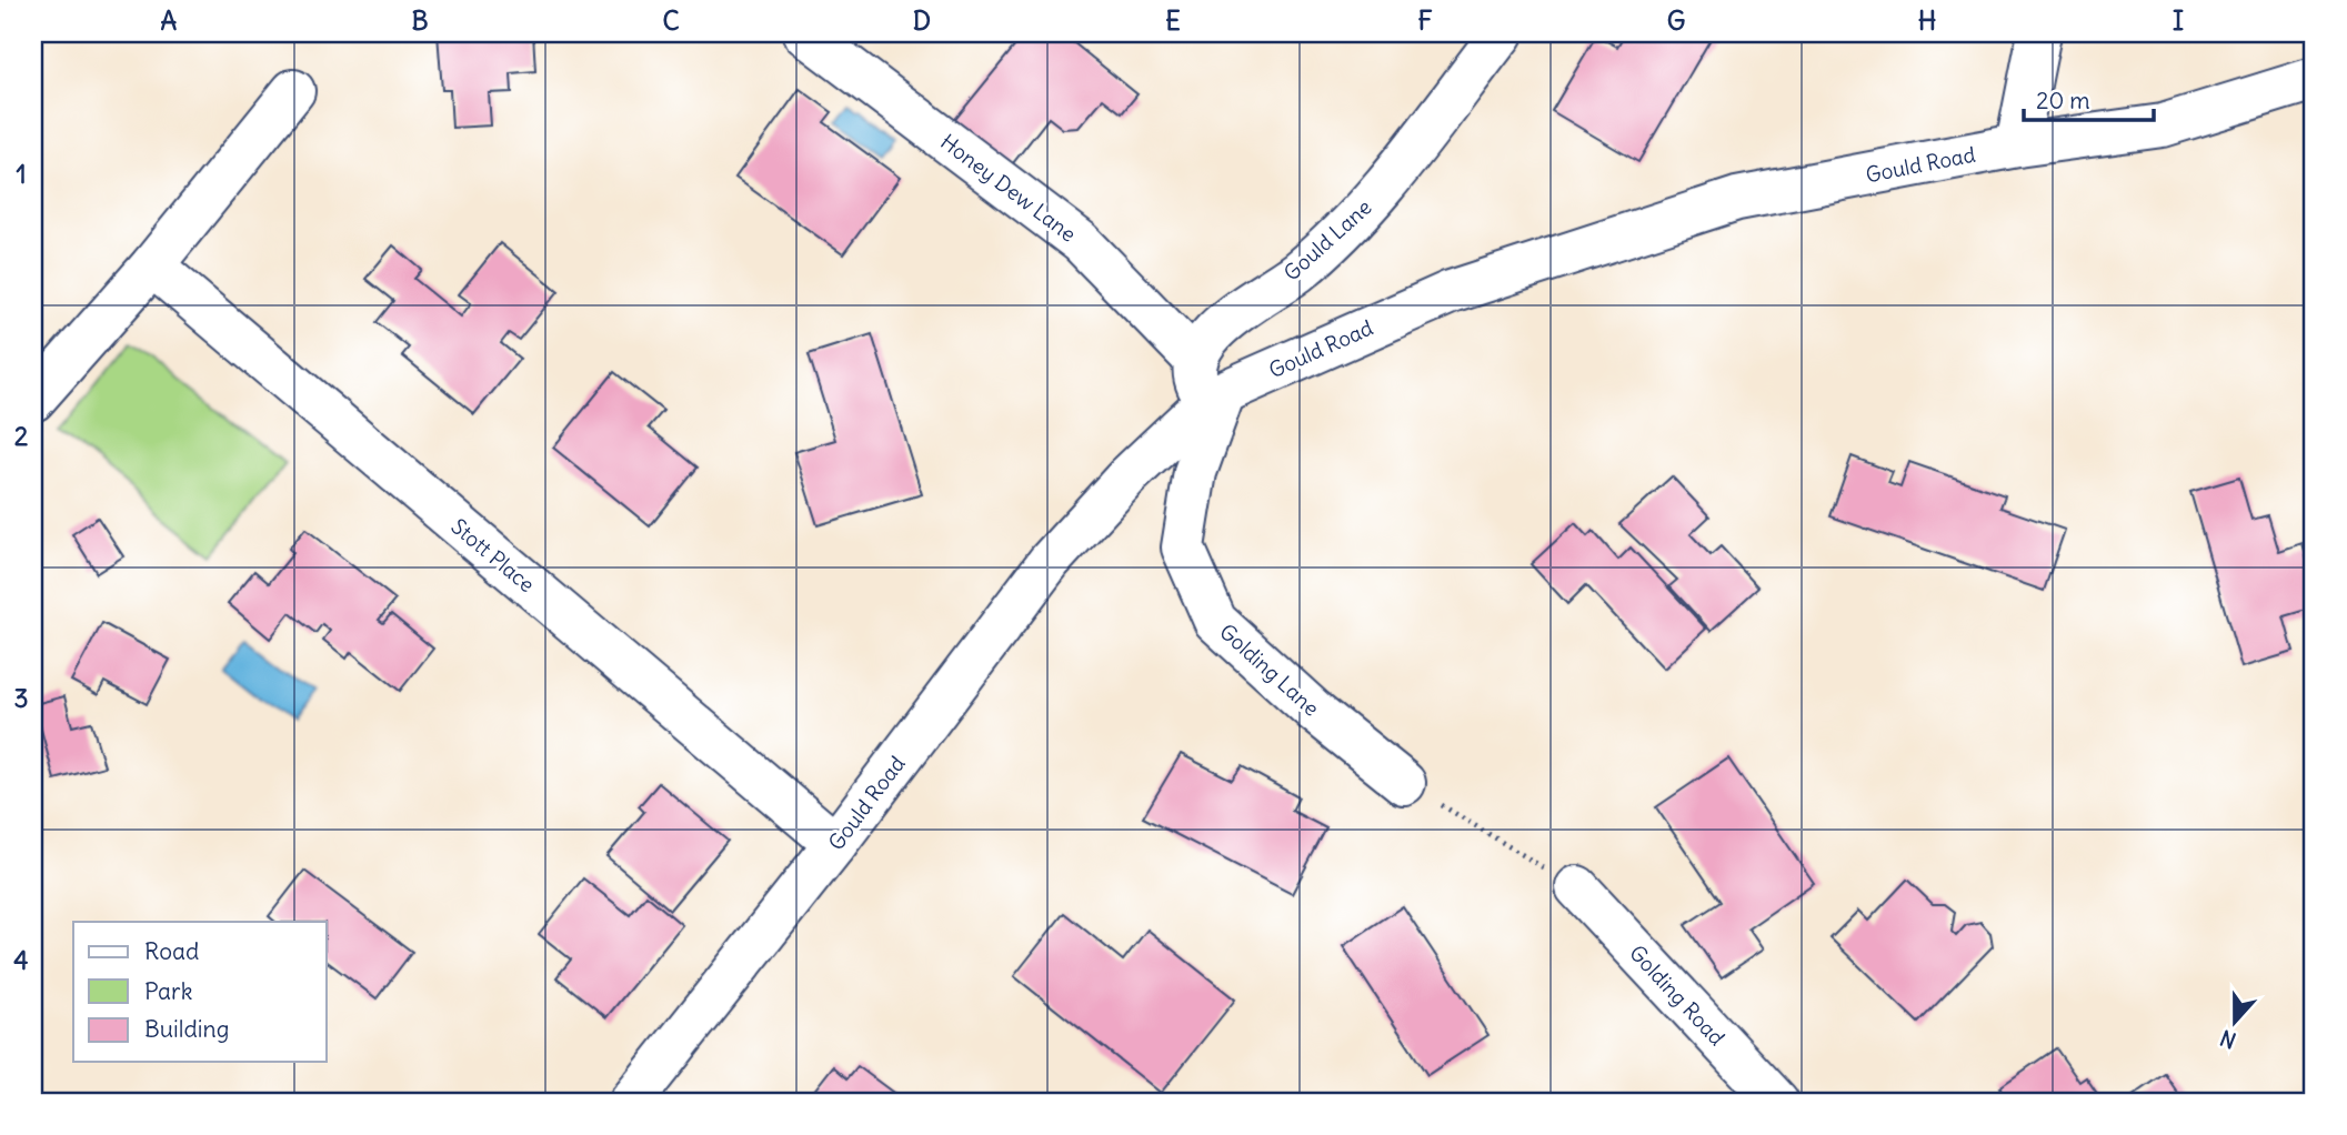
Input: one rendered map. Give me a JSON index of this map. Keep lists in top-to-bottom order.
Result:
{
  "streets": {
    "street": [
      "Gould Road",
      "Honey Dew Lane",
      "Gould Lane",
      "Stott Place",
      "Golding Lane",
      "Golding Road"
    ]
  },
  "crossings": [
    ["Gould Road", "Honey Dew Lane"],
    ["Gould Road", "Gould Lane"],
    ["Gould Road", "Stott Place"],
    ["Gould Road", "Golding Lane"],
    ["Honey Dew Lane", "Gould Lane"],
    ["Honey Dew Lane", "Golding Lane"],
    ["Gould Lane", "Golding Lane"]
  ],
  "legend": ["Road", "Park", "Building"],
  "scale_bar": "20 m",
  "north": "bottom",
  "grid": {
    "columns": [
      "A",
      "B",
      "C",
      "D",
      "E",
      "F",
      "G",
      "H",
      "I"
    ],
    "rows": [
      "1",
      "2",
      "3",
      "4"
    ]
  }
}
